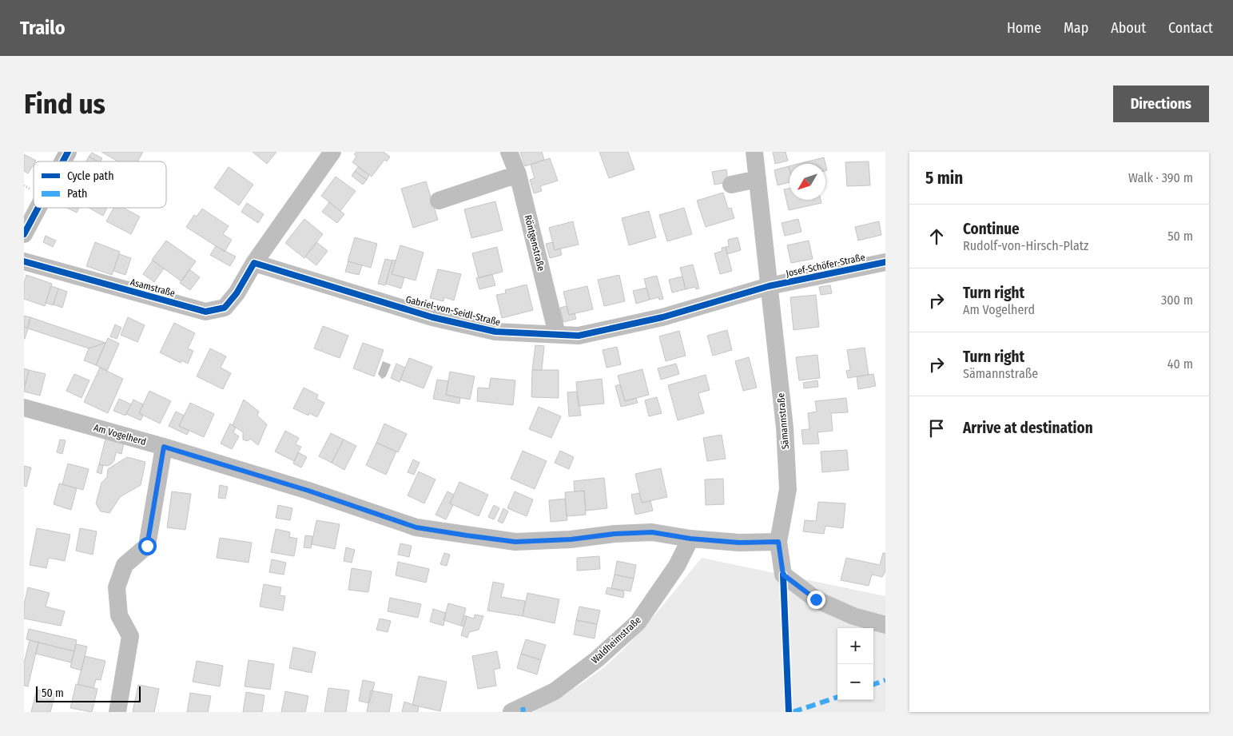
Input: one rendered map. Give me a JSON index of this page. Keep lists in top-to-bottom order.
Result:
{
  "streets": {
    "street": [
      "Röntgenstraße",
      "Josef-Schöfer-Straße",
      "Asamstraße",
      "Gabriel-von-Seidl-Straße",
      "Sämannstraße",
      "Am Vogelherd",
      "Waldheimstraße"
    ]
  },
  "crossings": [
    ["Röntgenstraße", "Gabriel-von-Seidl-Straße"],
    ["Josef-Schöfer-Straße", "Gabriel-von-Seidl-Straße"],
    ["Josef-Schöfer-Straße", "Sämannstraße"],
    ["Asamstraße", "Gabriel-von-Seidl-Straße"],
    ["Gabriel-von-Seidl-Straße", "Sämannstraße"],
    ["Sämannstraße", "Am Vogelherd"],
    ["Am Vogelherd", "Waldheimstraße"]
  ],
  "legend": ["Cycle path", "Path"],
  "scale_bar": "50 m",
  "north": "bottom left",
  "page": {
    "header": "Trailo",
    "nav": [
      "Home",
      "Map",
      "About",
      "Contact"
    ],
    "buttons": "Directions",
    "title": "Find us",
    "heading": ["5 min", "Walk · 390 m"],
    "list": [
      ["Continue", "Rudolf-von-Hirsch-Platz", "50 m"],
      ["Turn right", "Am Vogelherd", "300 m"],
      ["Turn right", "Sämannstraße", "40 m"],
      "Arrive at destination"
    ],
    "map_buttons": ["+", "−"],
    "scale": "50 m"
  }
}
